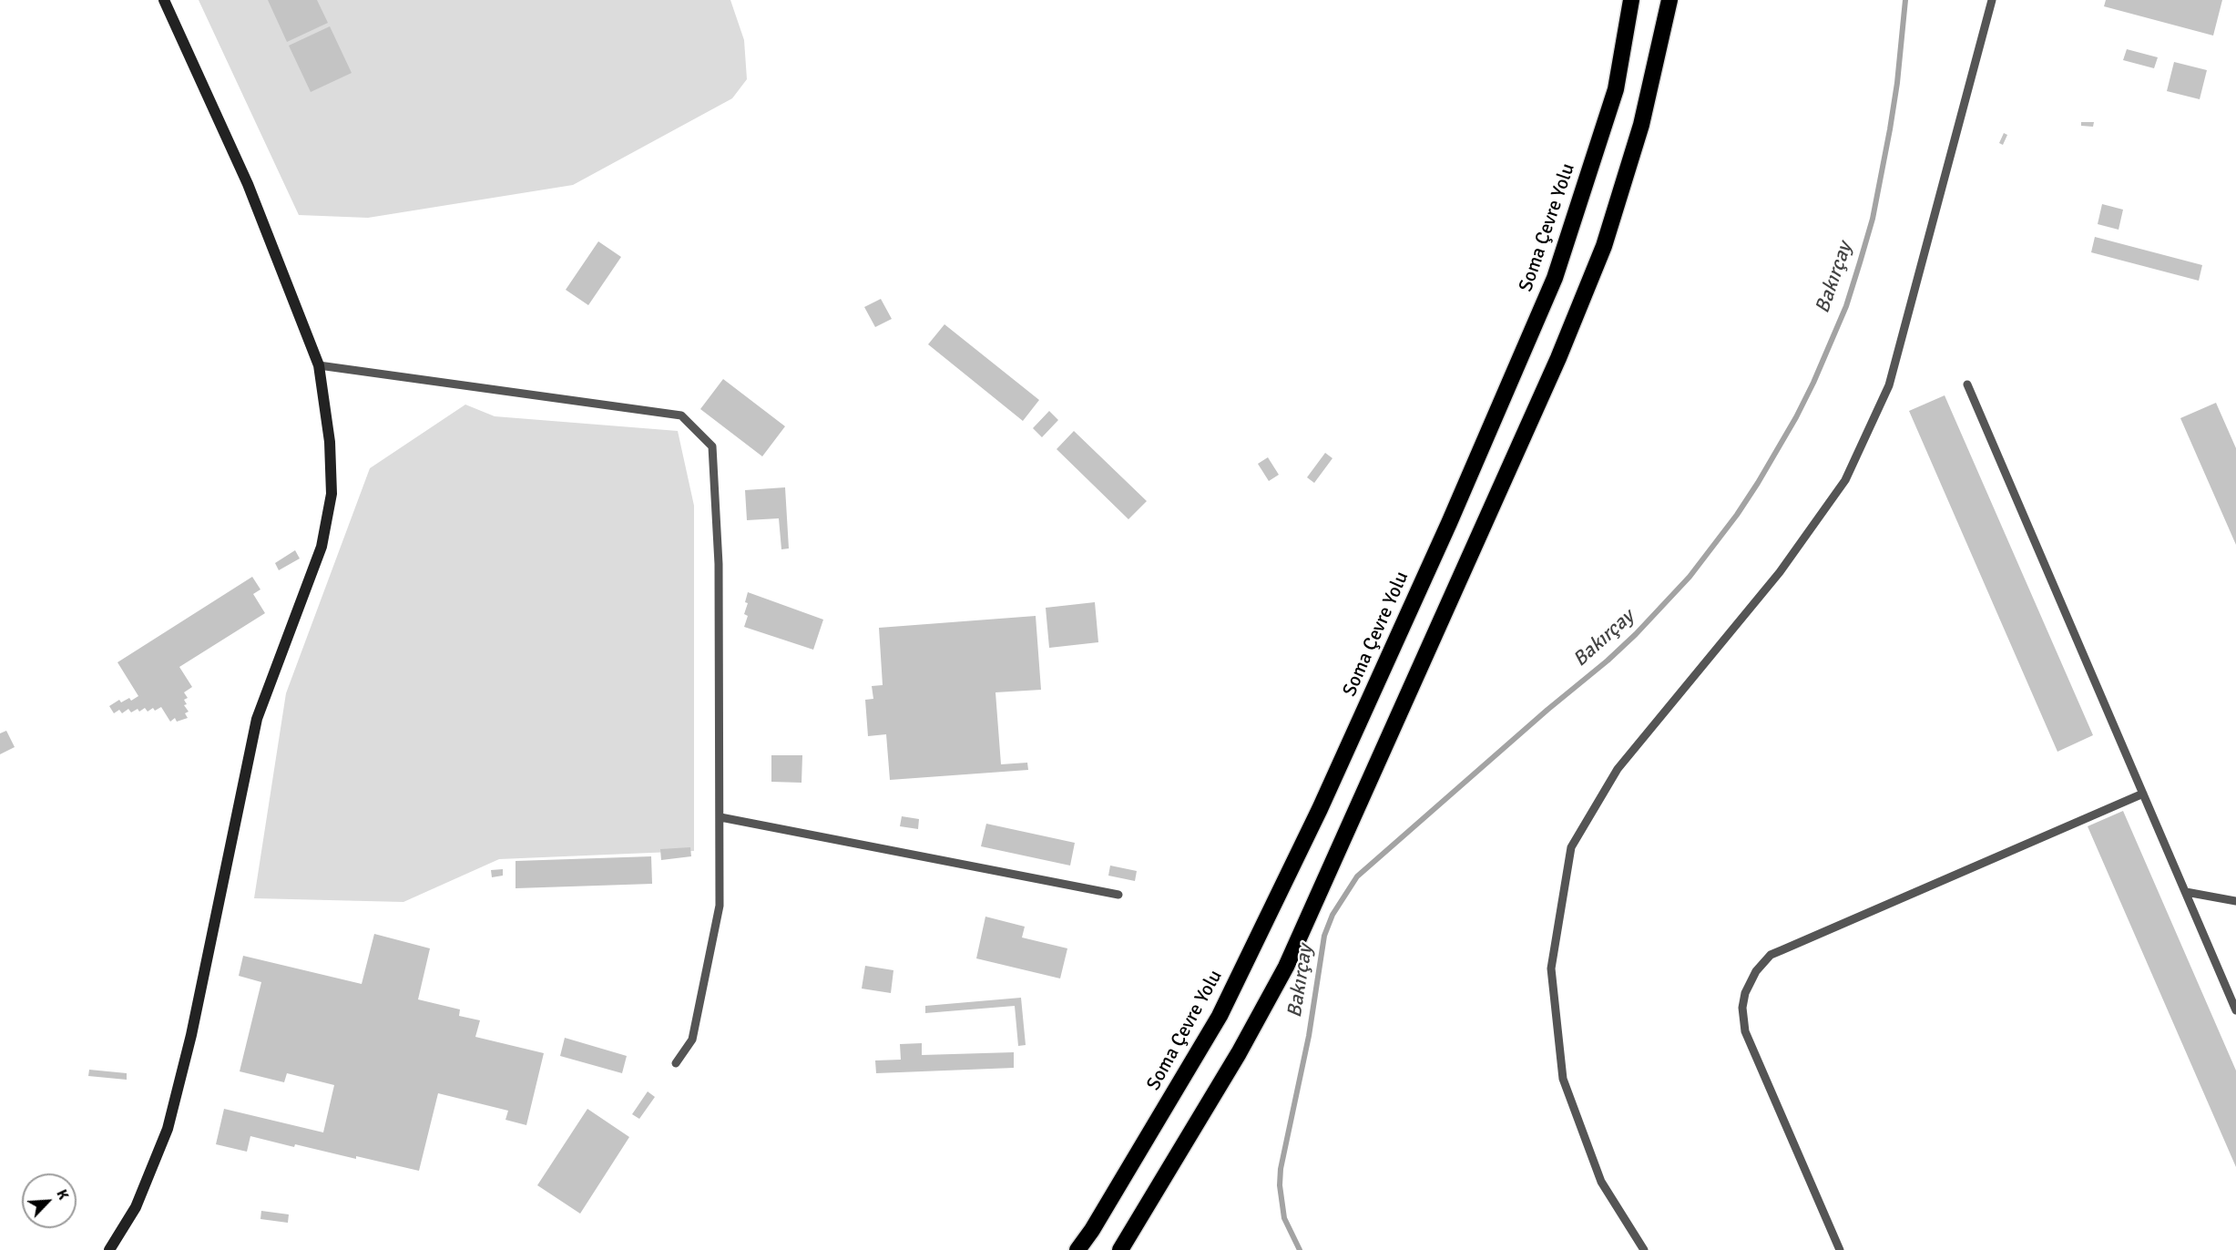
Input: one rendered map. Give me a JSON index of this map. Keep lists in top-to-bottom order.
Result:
{
  "streets": {
    "highway": ["Soma Çevre Yolu"]
  },
  "water": ["Bakırçay"],
  "north": "top right"
}
